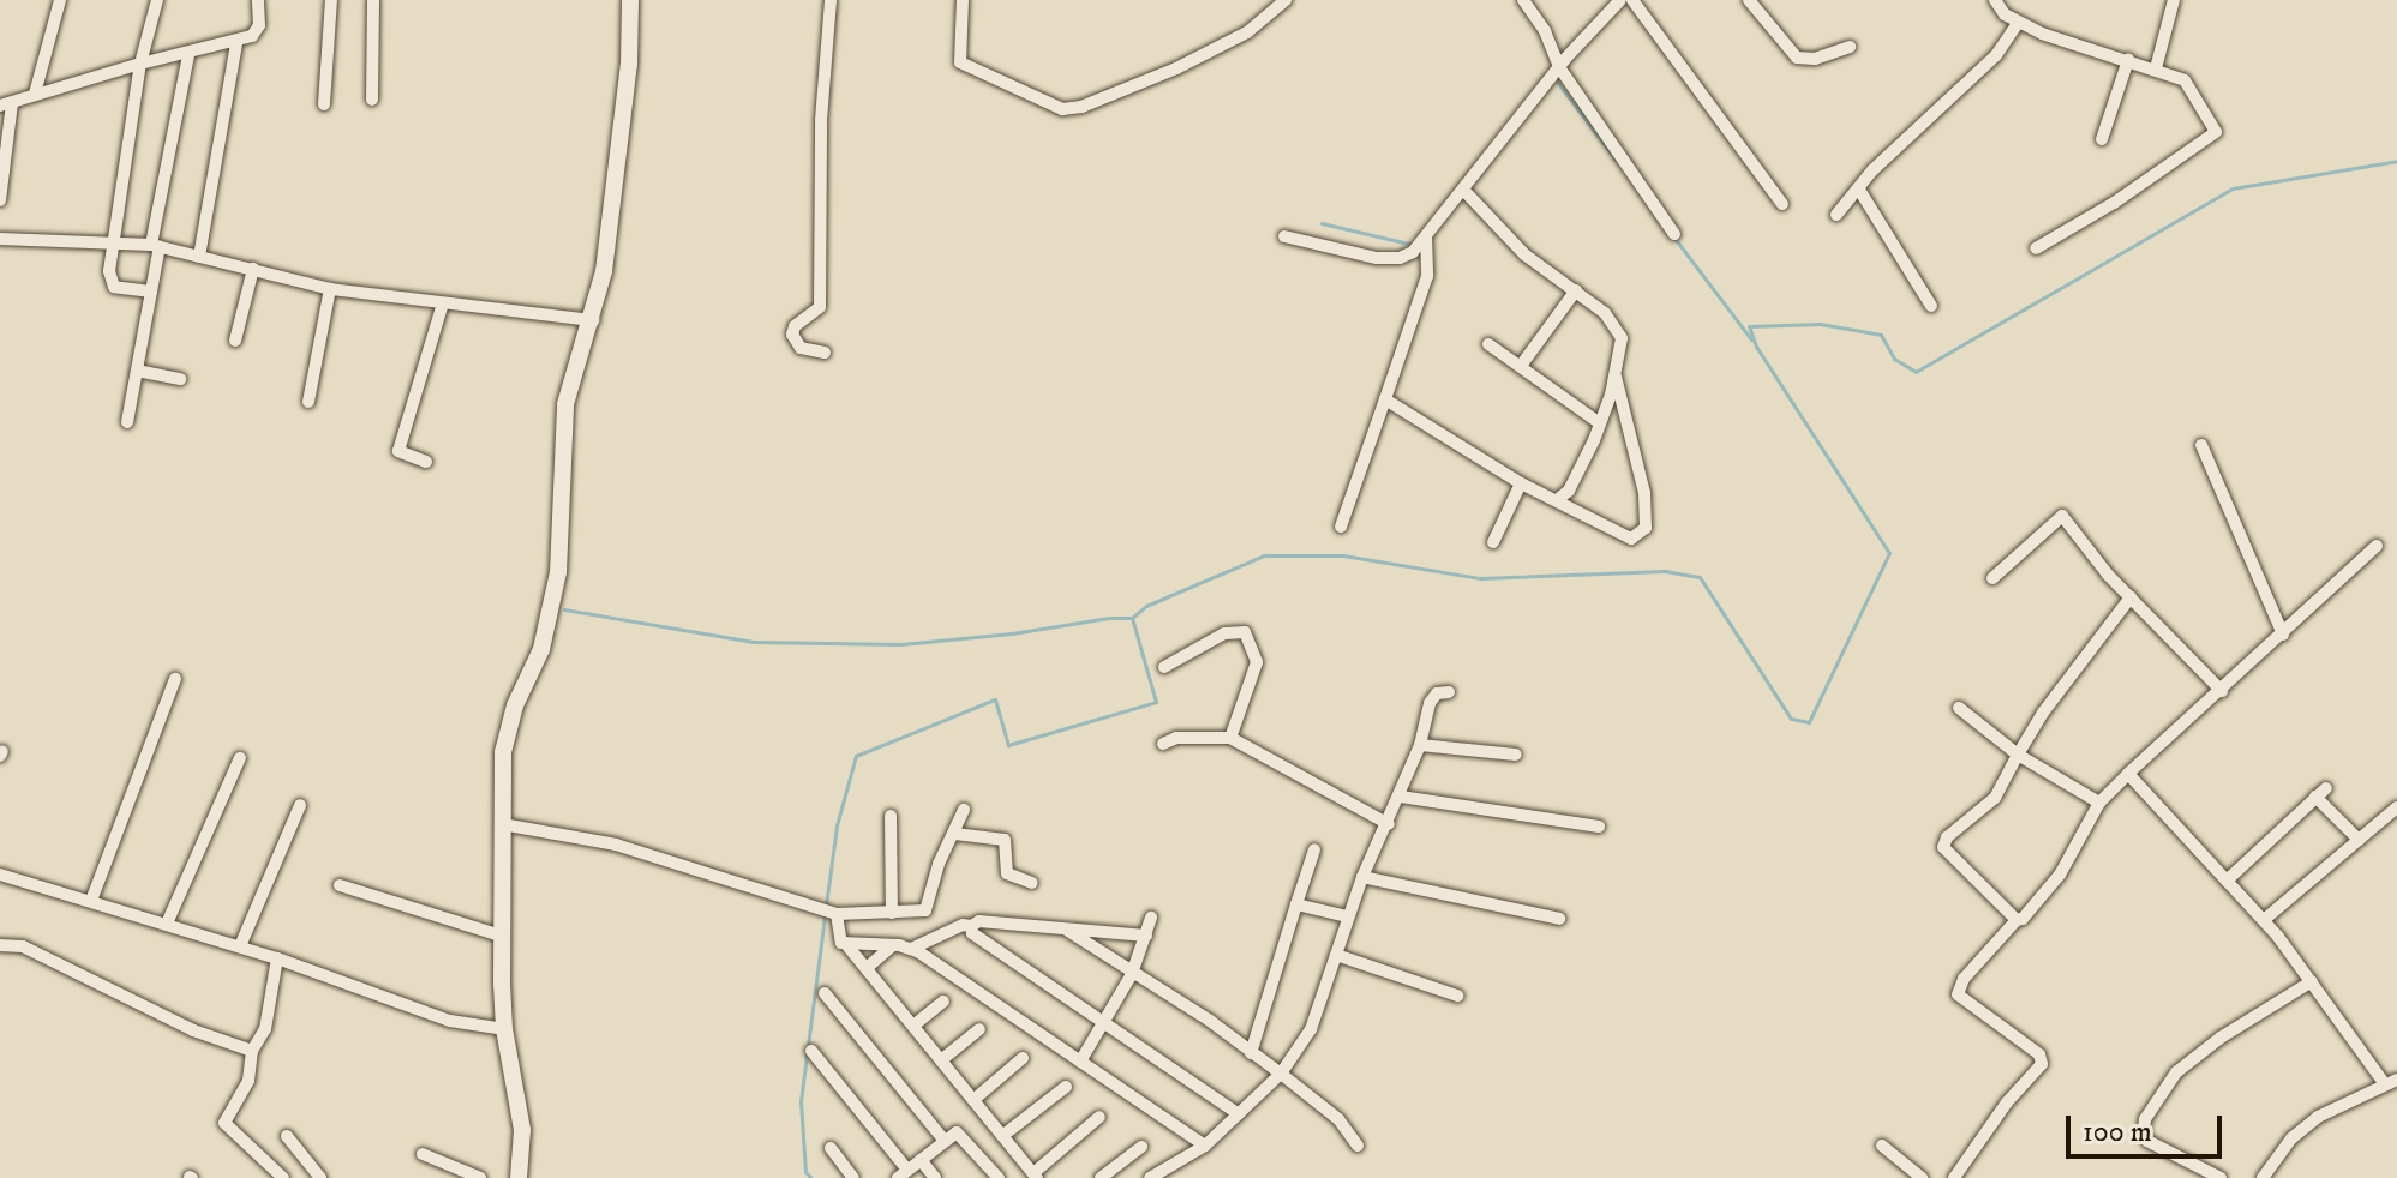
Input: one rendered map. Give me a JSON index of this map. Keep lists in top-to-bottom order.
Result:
{
  "scale_bar": "100 m"
}
